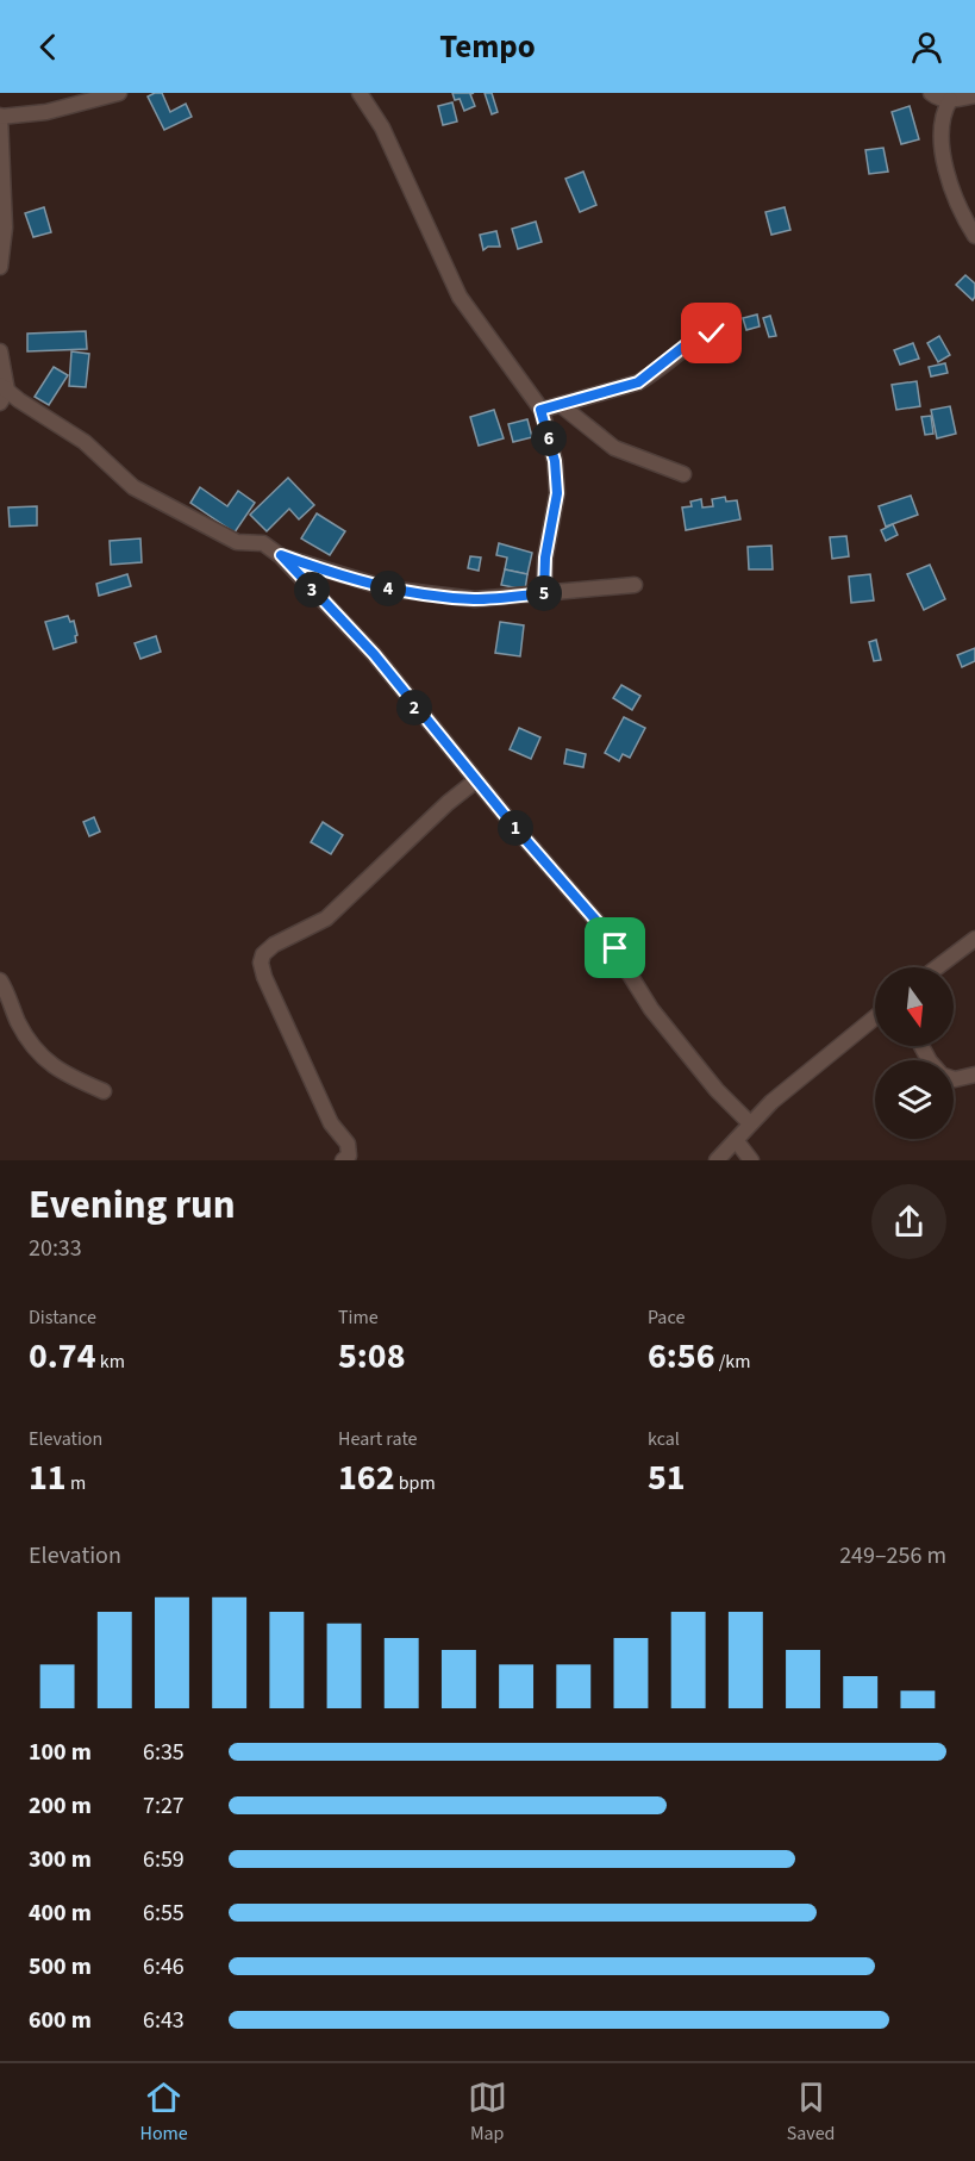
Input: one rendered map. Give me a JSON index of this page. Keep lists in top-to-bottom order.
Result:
{
  "north": "bottom",
  "page": {
    "header": "Tempo",
    "pins": [
      "6",
      "4",
      "3",
      "5",
      "2",
      "1"
    ],
    "heading": ["Evening run", "20:33"],
    "stats": [
      ["Distance", "0.74 km"],
      ["Time", "5:08"],
      ["Pace", "6:56 /km"],
      ["Elevation", "11 m"],
      ["Heart rate", "162 bpm"],
      ["kcal", "51"]
    ],
    "chart": ["Elevation", "249–256 m"],
    "list": [
      {
        "name": "100 m",
        "note": "6:35"
      },
      {
        "name": "200 m",
        "note": "7:27"
      },
      {
        "name": "300 m",
        "note": "6:59"
      },
      {
        "name": "400 m",
        "note": "6:55"
      },
      {
        "name": "500 m",
        "note": "6:46"
      },
      {
        "name": "600 m",
        "note": "6:43"
      }
    ],
    "tabs": ["Home", "Map", "Saved"]
  }
}
